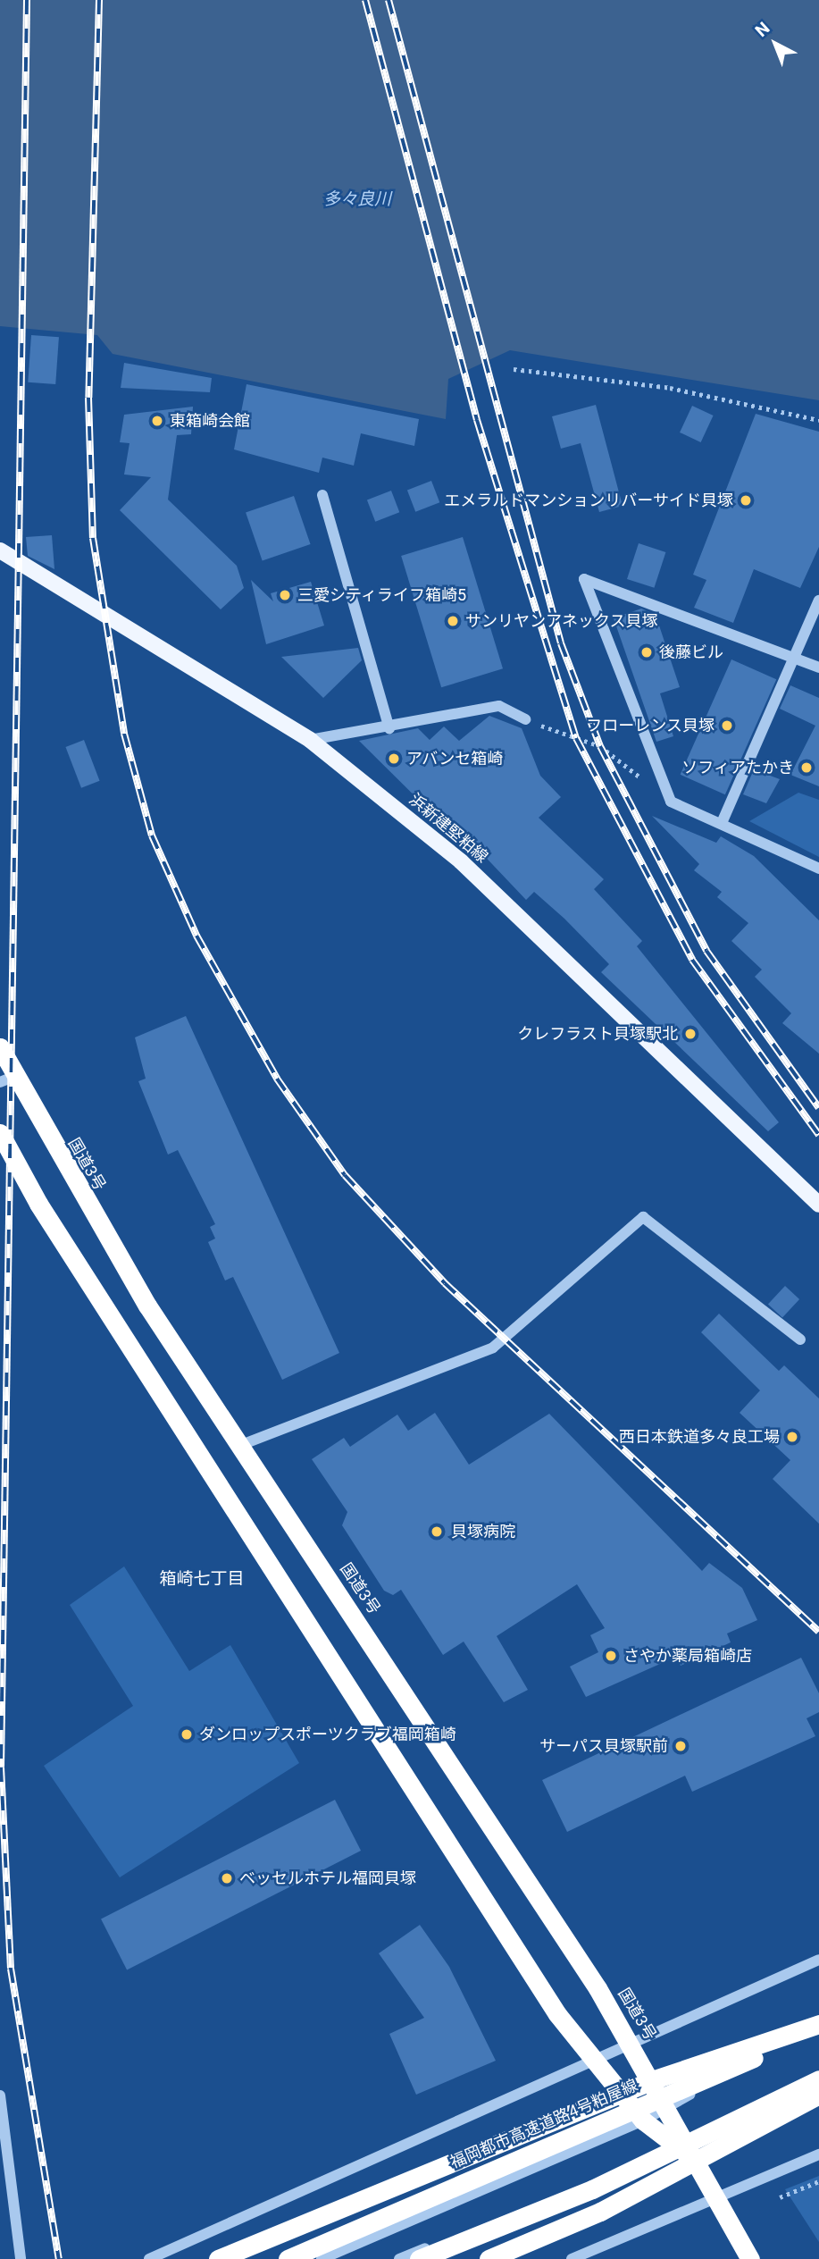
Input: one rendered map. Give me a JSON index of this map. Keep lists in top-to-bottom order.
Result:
{
  "streets": {
    "highway": ["国道3号", "福岡都市高速道路4号粕屋線"],
    "main road": ["浜新建堅粕線"]
  },
  "districts": ["箱崎七丁目"],
  "water": ["多々良川"],
  "places": [
    "東箱崎会館",
    "エメラルドマンションリバーサイド貝塚",
    "三愛シティライフ箱崎5",
    "サンリヤンアネックス貝塚",
    "後藤ビル",
    "フローレンス貝塚",
    "アバンセ箱崎",
    "ソフィアたかき",
    "クレフラスト貝塚駅北",
    "西日本鉄道多々良工場",
    "貝塚病院",
    "さやか薬局箱崎店",
    "ダンロップスポーツクラブ福岡箱崎",
    "サーパス貝塚駅前",
    "ベッセルホテル福岡貝塚"
  ],
  "north": "top left"
}
